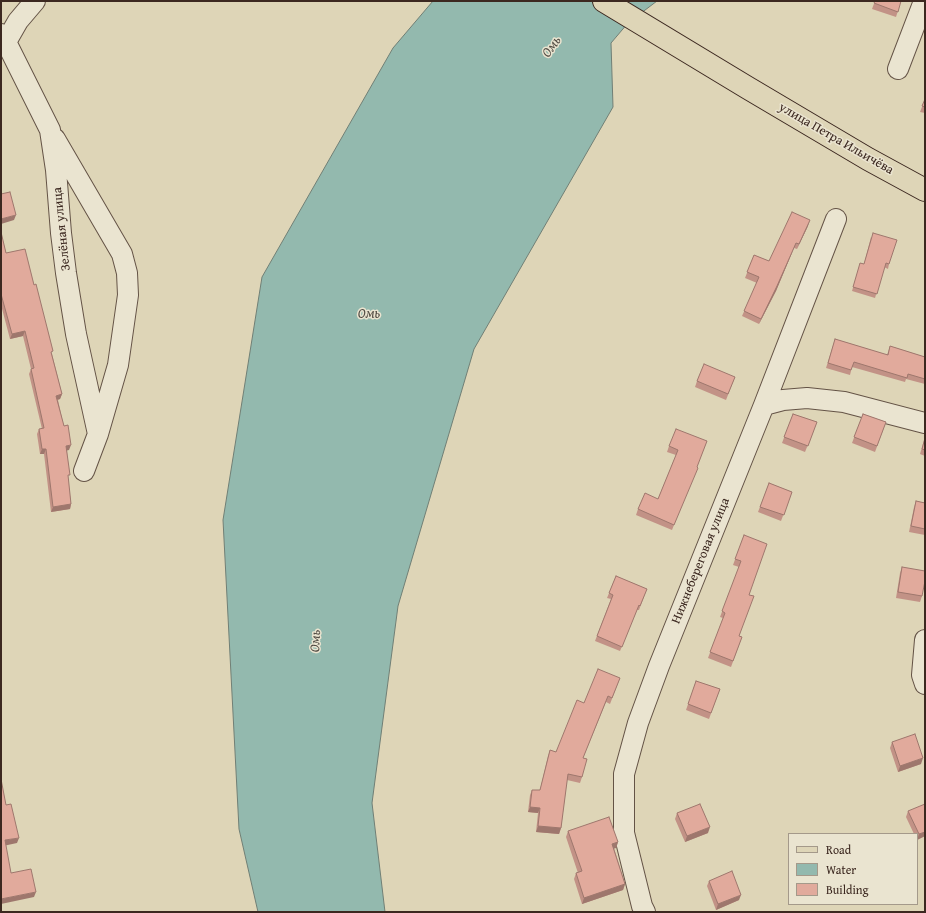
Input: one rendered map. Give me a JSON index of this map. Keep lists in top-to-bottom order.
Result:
{
  "streets": {
    "main road": ["улица Петра Ильичёва"],
    "street": ["Зелёная улица", "Нижнебереговая улица"]
  },
  "water": ["Омь"],
  "legend": ["Road", "Water", "Building"]
}
